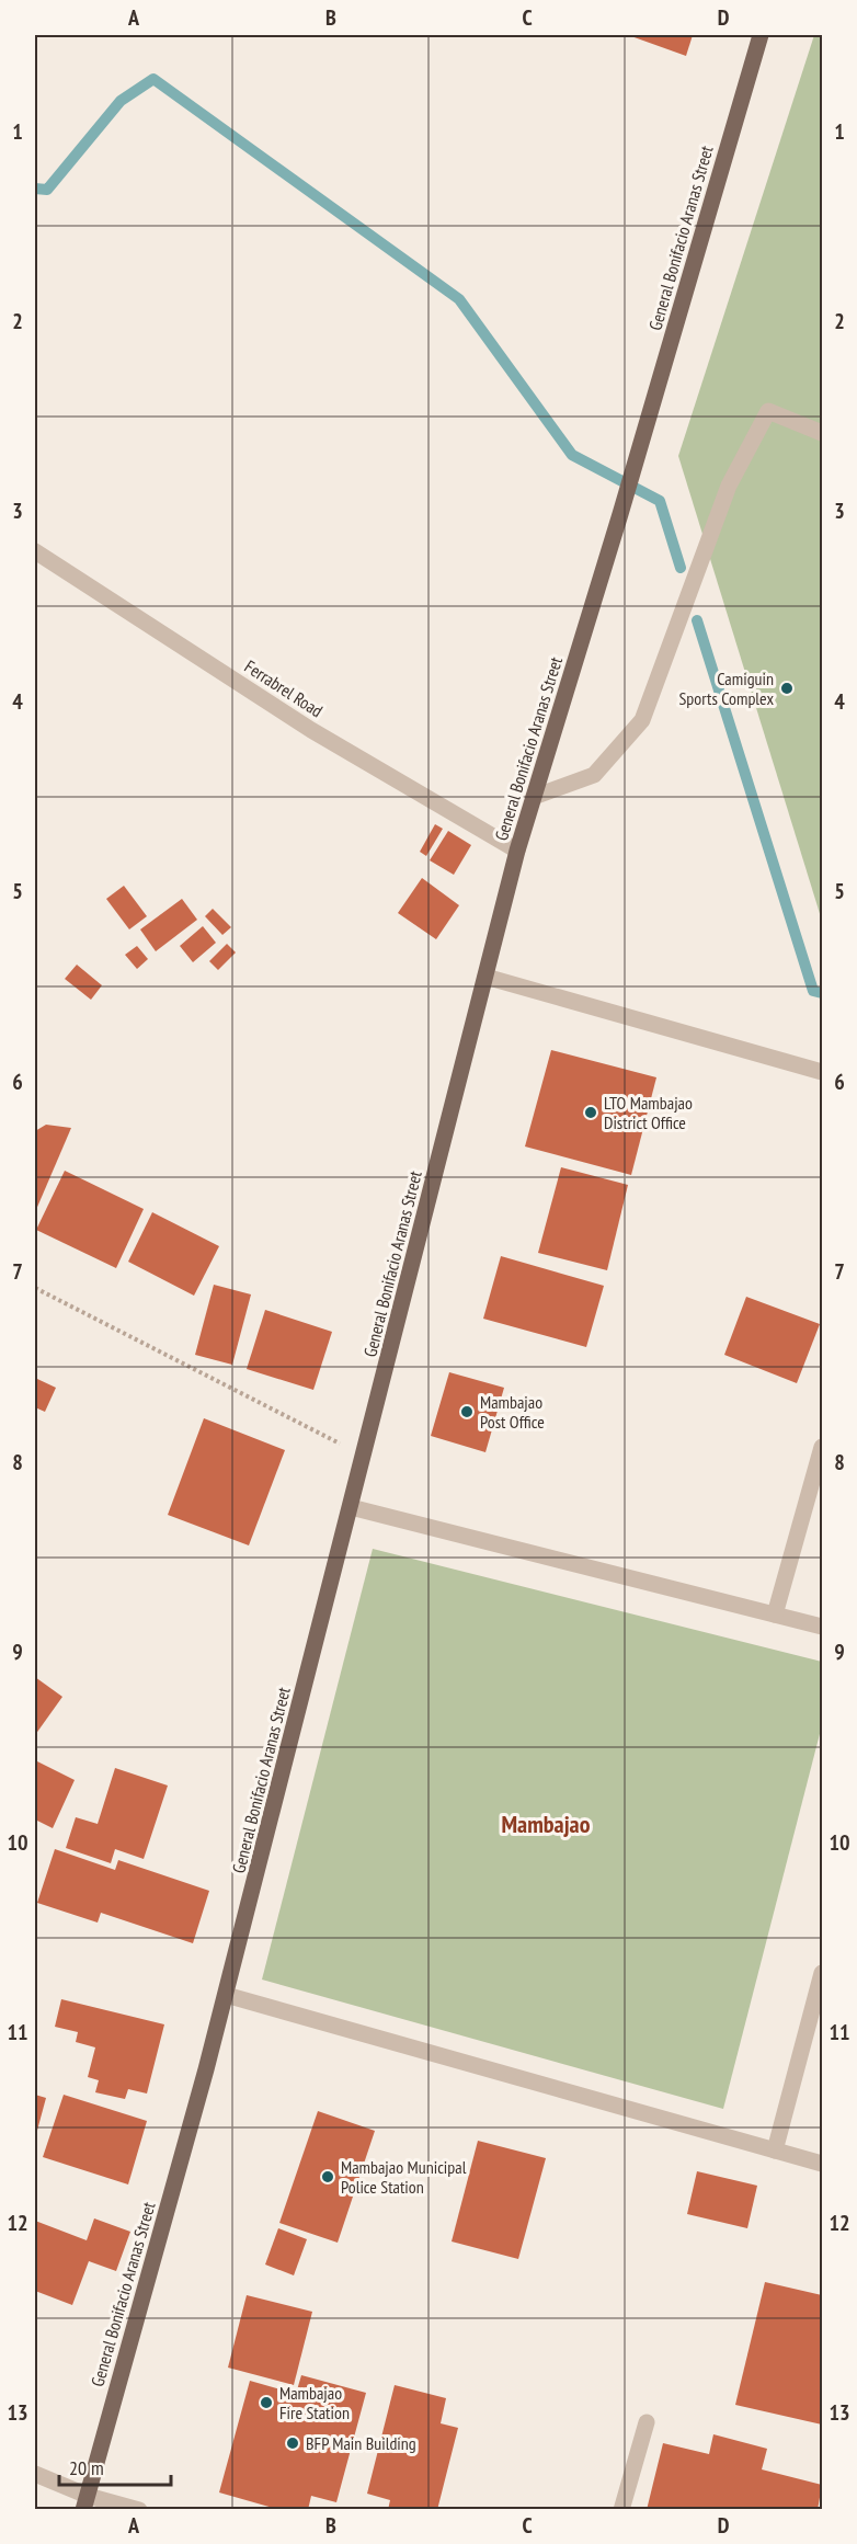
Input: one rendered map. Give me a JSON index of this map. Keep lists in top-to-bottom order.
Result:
{
  "streets": {
    "main road": ["General Bonifacio Aranas Street"],
    "street": ["Ferrabrel Road"]
  },
  "crossings": [
    ["General Bonifacio Aranas Street", "Ferrabrel Road"]
  ],
  "districts": ["Mambajao"],
  "places": [
    "Camiguin Sports Complex",
    "LTO Mambajao District Office",
    "Mambajao Post Office",
    "Mambajao Municipal Police Station",
    "Mambajao Fire Station",
    "BFP Main Building"
  ],
  "scale_bar": "20 m",
  "grid": {
    "columns": [
      "A",
      "B",
      "C",
      "D"
    ],
    "rows": [
      "1",
      "2",
      "3",
      "4",
      "5",
      "6",
      "7",
      "8",
      "9",
      "10",
      "11",
      "12",
      "13"
    ]
  }
}
